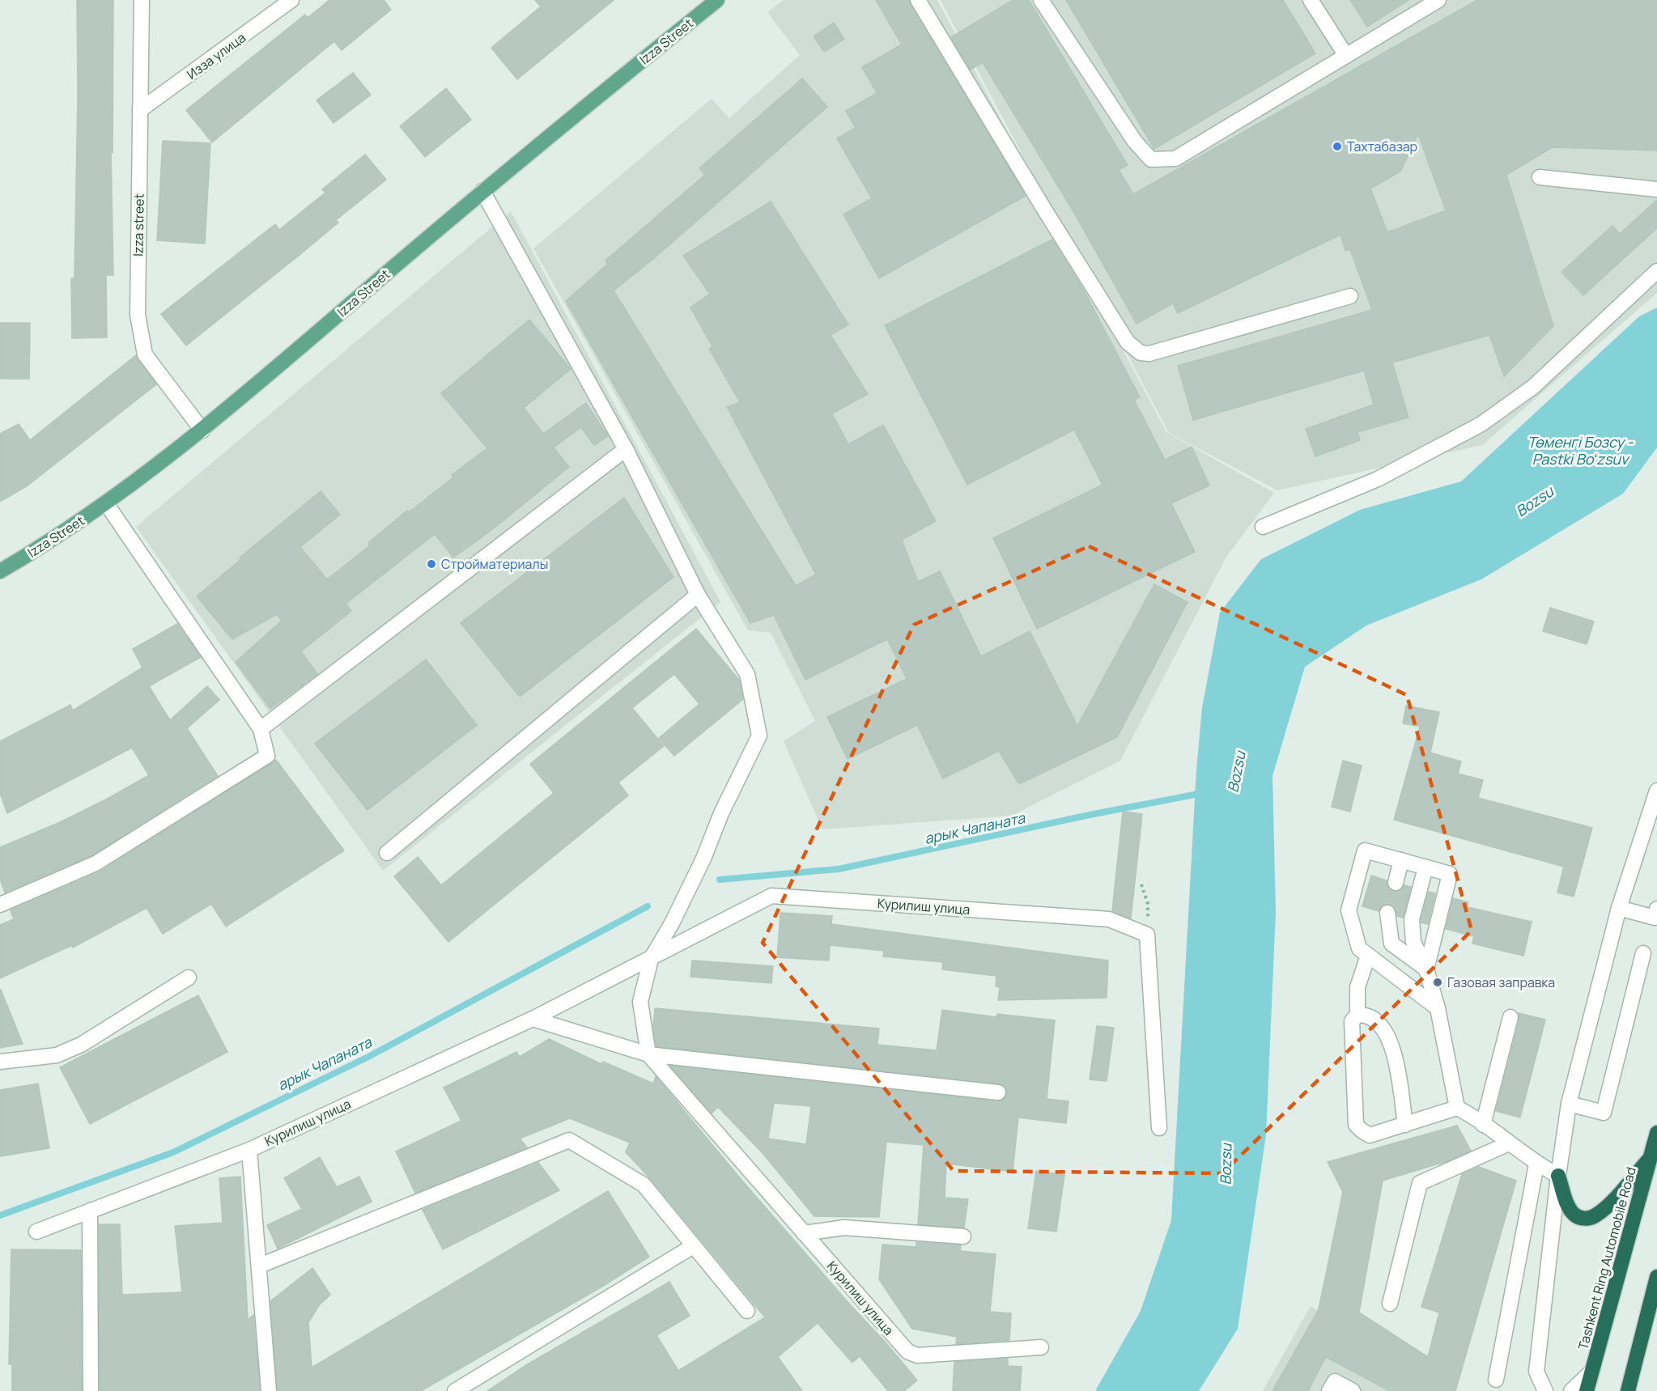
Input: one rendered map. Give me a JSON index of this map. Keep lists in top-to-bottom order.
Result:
{
  "streets": {
    "highway": ["Tashkent Ring Automobile Road"],
    "main road": ["Izza Street"],
    "street": ["Изза улица", "Izza street", "Курилиш улица"]
  },
  "crossings": [
    ["Izza Street", "Izza street"],
    ["Изза улица", "Izza street"]
  ],
  "water": ["Төменгі Бозсу - Pastki Boʻzsuv", "Bozsu", "арык Чапаната"],
  "places": ["Тахтабазар", "Стройматериалы", "Газовая заправка"]
}
